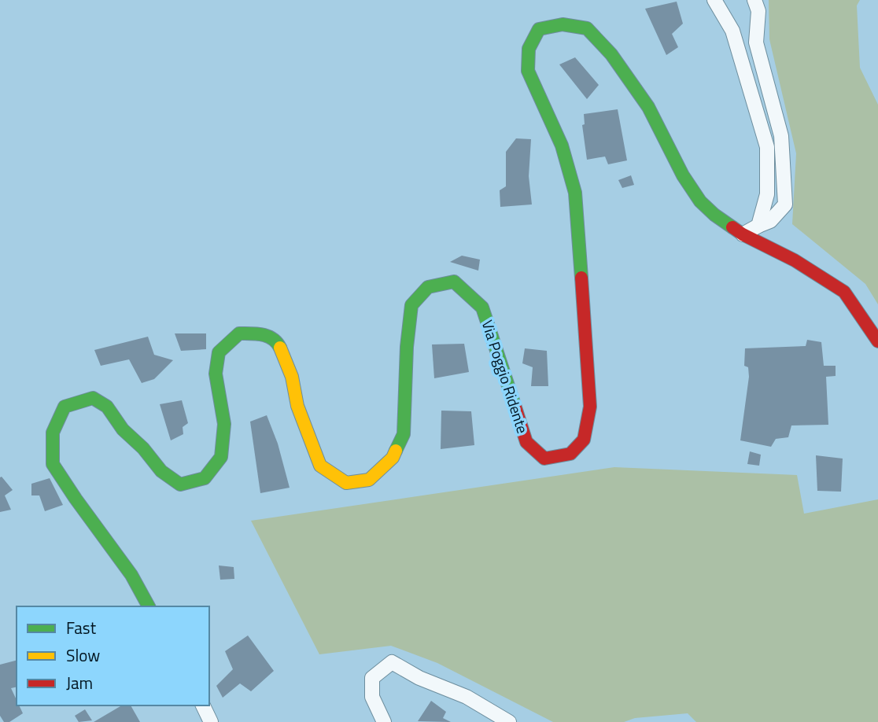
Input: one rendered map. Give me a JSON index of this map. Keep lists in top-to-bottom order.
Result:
{
  "streets": {
    "street": ["Via Poggio Ridente"]
  },
  "legend": ["Fast", "Slow", "Jam"]
}
